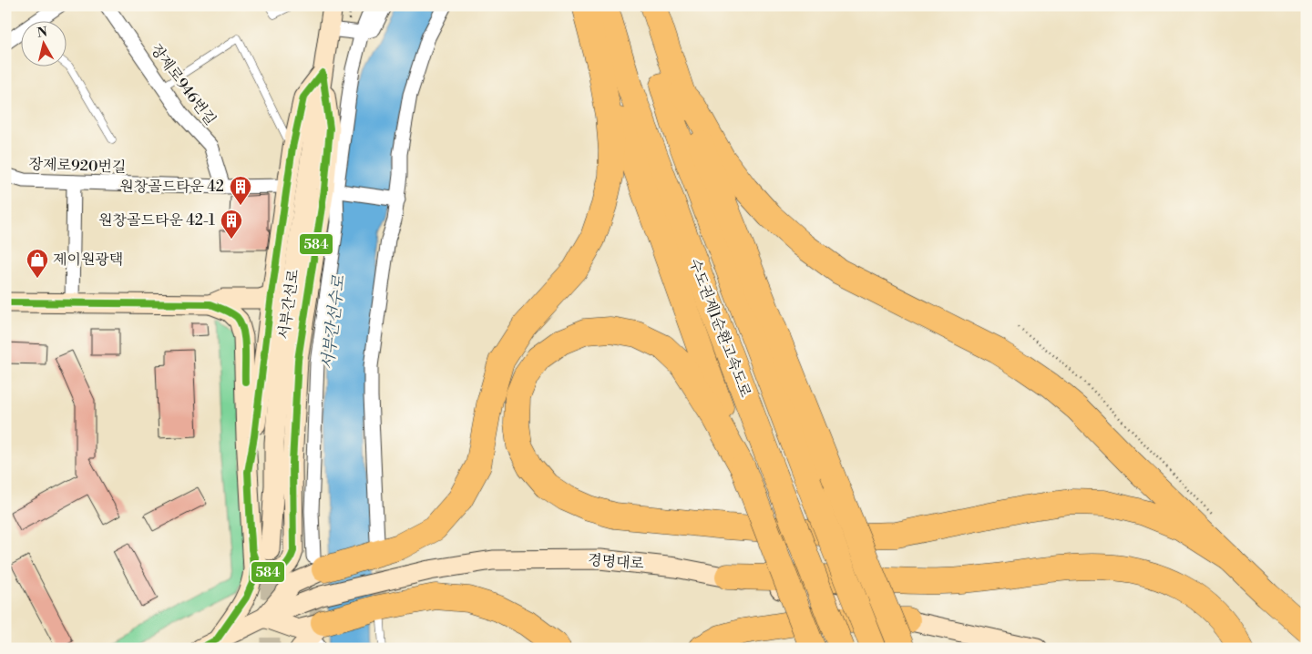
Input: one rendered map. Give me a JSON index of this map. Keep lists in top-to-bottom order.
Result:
{
  "streets": {
    "highway": ["수도권제1순환고속도로"],
    "street": [
      "장제로946번길",
      "장제로920번길",
      "서부간선로",
      "경명대로"
    ]
  },
  "crossings": [
    ["장제로946번길", "장제로920번길"]
  ],
  "water": ["서부간선수로"],
  "places": {
    "building": ["원창골드타운 42", "원창골드타운 42-1"],
    "shop": ["제이원광택"]
  },
  "lines": ["transit line 584"],
  "north": "top"
}
